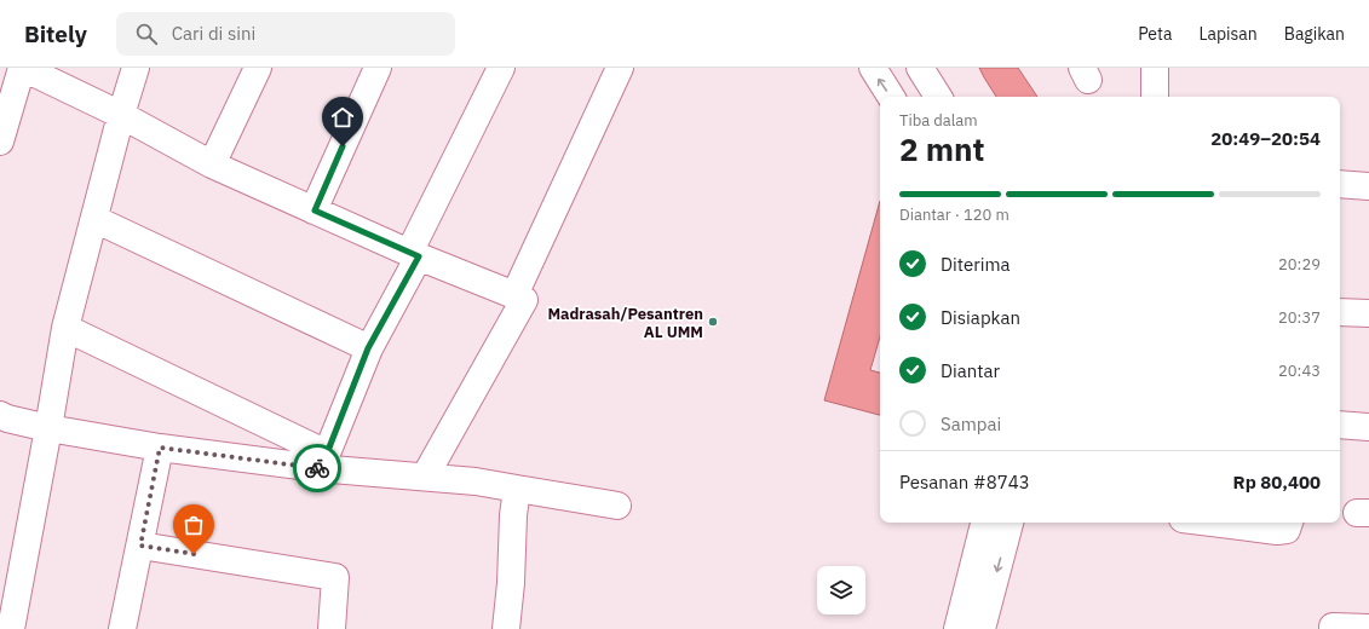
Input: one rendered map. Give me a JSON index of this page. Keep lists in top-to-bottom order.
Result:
{
  "places": ["Madrasah/Pesantren AL UMM"],
  "page": {
    "header": "Bitely",
    "search": "Cari di sini",
    "nav": ["Peta", "Lapisan", "Bagikan"],
    "heading": ["2 mnt", "Tiba dalam", "20:49–20:54"],
    "panel": ["Pesanan #8743", "Rp 80,400"],
    "bar": "Diantar · 120 m",
    "list": [
      ["Diterima", "20:29"],
      ["Disiapkan", "20:37"],
      ["Diantar", "20:43"],
      "Sampai"
    ]
  }
}
